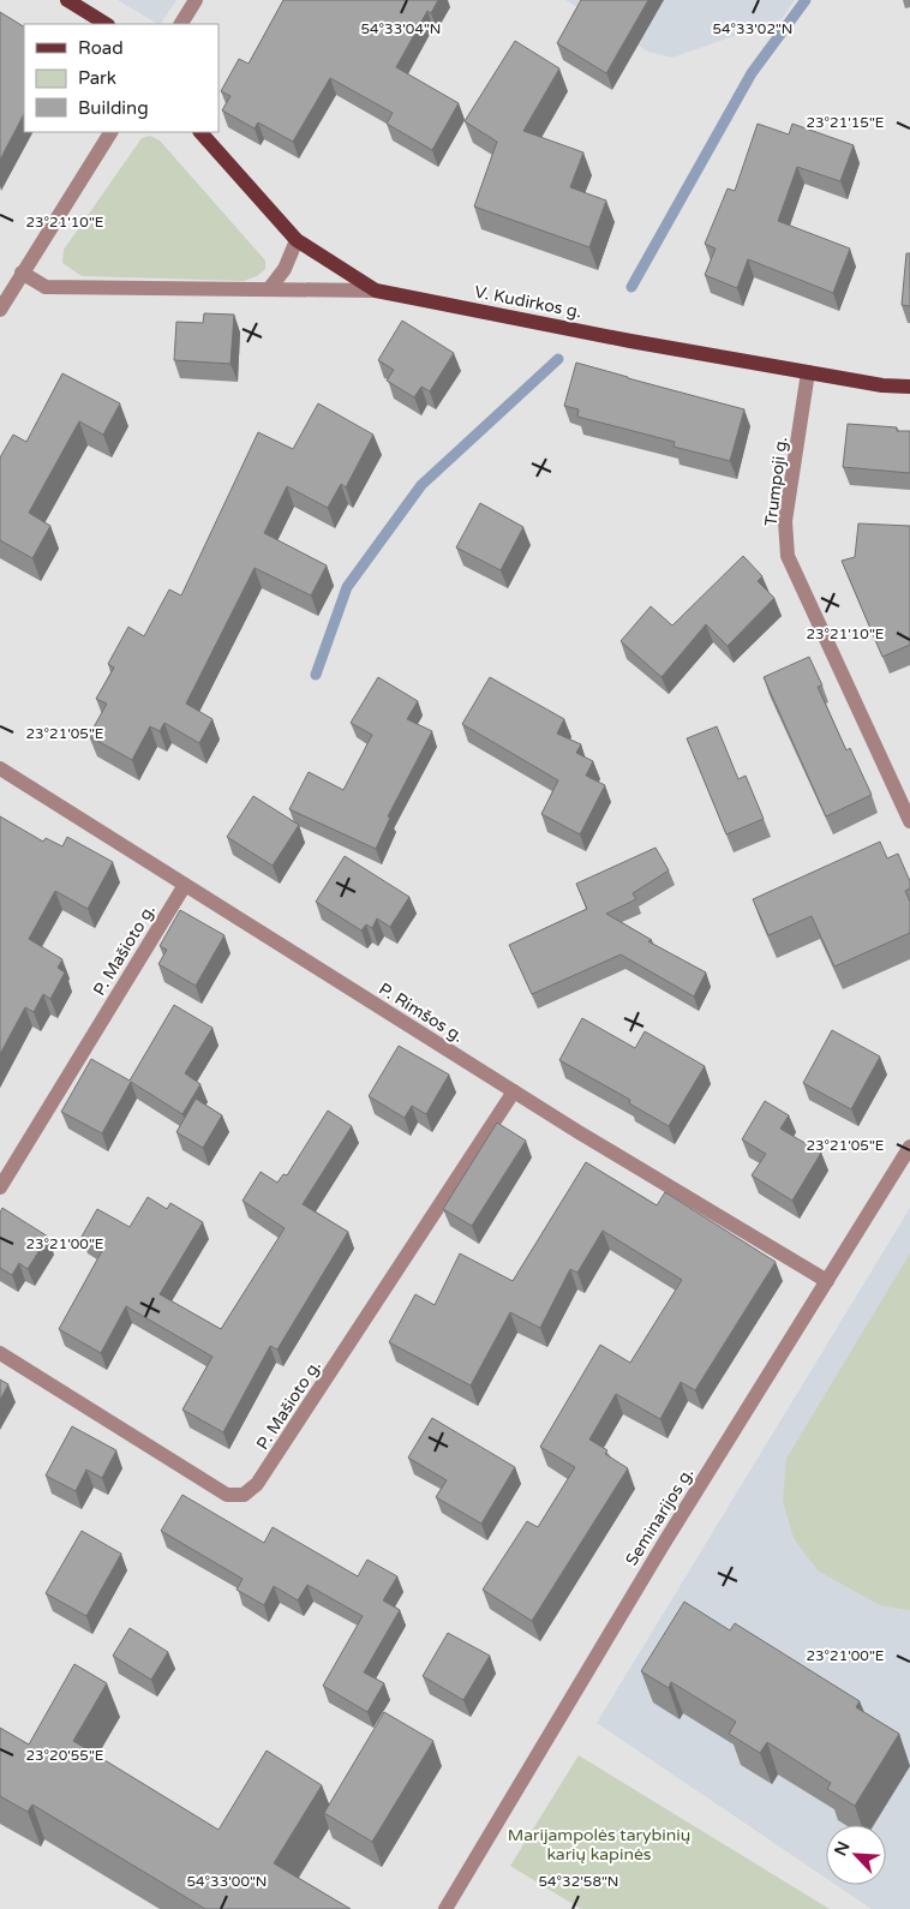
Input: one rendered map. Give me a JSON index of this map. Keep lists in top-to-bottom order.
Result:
{
  "streets": {
    "main road": ["V. Kudirkos g."],
    "street": [
      "Trumpoji g.",
      "P. Mašioto g.",
      "P. Rimšos g.",
      "Seminarijos g."
    ]
  },
  "crossings": [
    ["V. Kudirkos g.", "Trumpoji g."],
    ["P. Mašioto g.", "P. Rimšos g."],
    ["P. Rimšos g.", "Seminarijos g."]
  ],
  "parks": ["Marijampolės tarybinių karių kapinės"],
  "legend": ["Road", "Park", "Building"],
  "north": "top left",
  "coordinates": [
    "54°33'04\"N",
    "54°33'02\"N",
    "23°21'15\"E",
    "23°21'10\"E",
    "23°21'05\"E",
    "23°21'00\"E",
    "23°20'55\"E",
    "54°33'00\"N",
    "54°32'58\"N"
  ]
}
